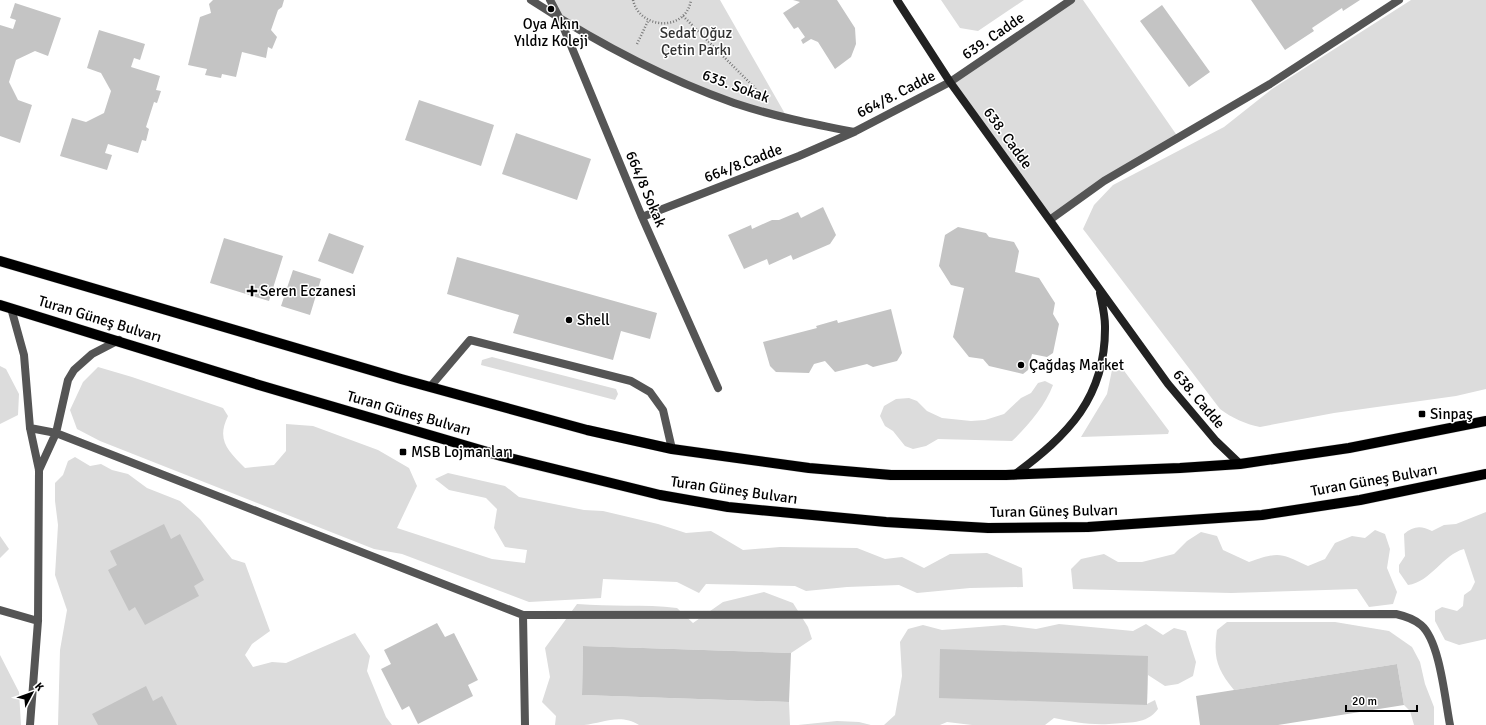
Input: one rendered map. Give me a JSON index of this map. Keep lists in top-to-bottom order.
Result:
{
  "streets": {
    "main road": ["Turan Güneş Bulvarı"],
    "street": [
      "639. Cadde",
      "635. Sokak",
      "664/8. Cadde",
      "638. Cadde",
      "664/8.Cadde",
      "664/8 Sokak"
    ]
  },
  "crossings": [
    ["639. Cadde", "664/8. Cadde"],
    ["639. Cadde", "638. Cadde"],
    ["635. Sokak", "664/8. Cadde"],
    ["635. Sokak", "664/8.Cadde"],
    ["635. Sokak", "664/8 Sokak"],
    ["664/8. Cadde", "638. Cadde"],
    ["664/8. Cadde", "664/8.Cadde"],
    ["638. Cadde", "Turan Güneş Bulvarı"],
    ["664/8.Cadde", "664/8 Sokak"]
  ],
  "parks": ["Sedat Oğuz Çetin Parkı"],
  "places": {
    "other": ["Oya Akın Yıldız Koleji", "Shell", "Çağdaş Market"],
    "health": ["Seren Eczanesi"],
    "transit": ["Sinpaş", "MSB Lojmanları"]
  },
  "scale_bar": "20 m",
  "north": "top right"
}
